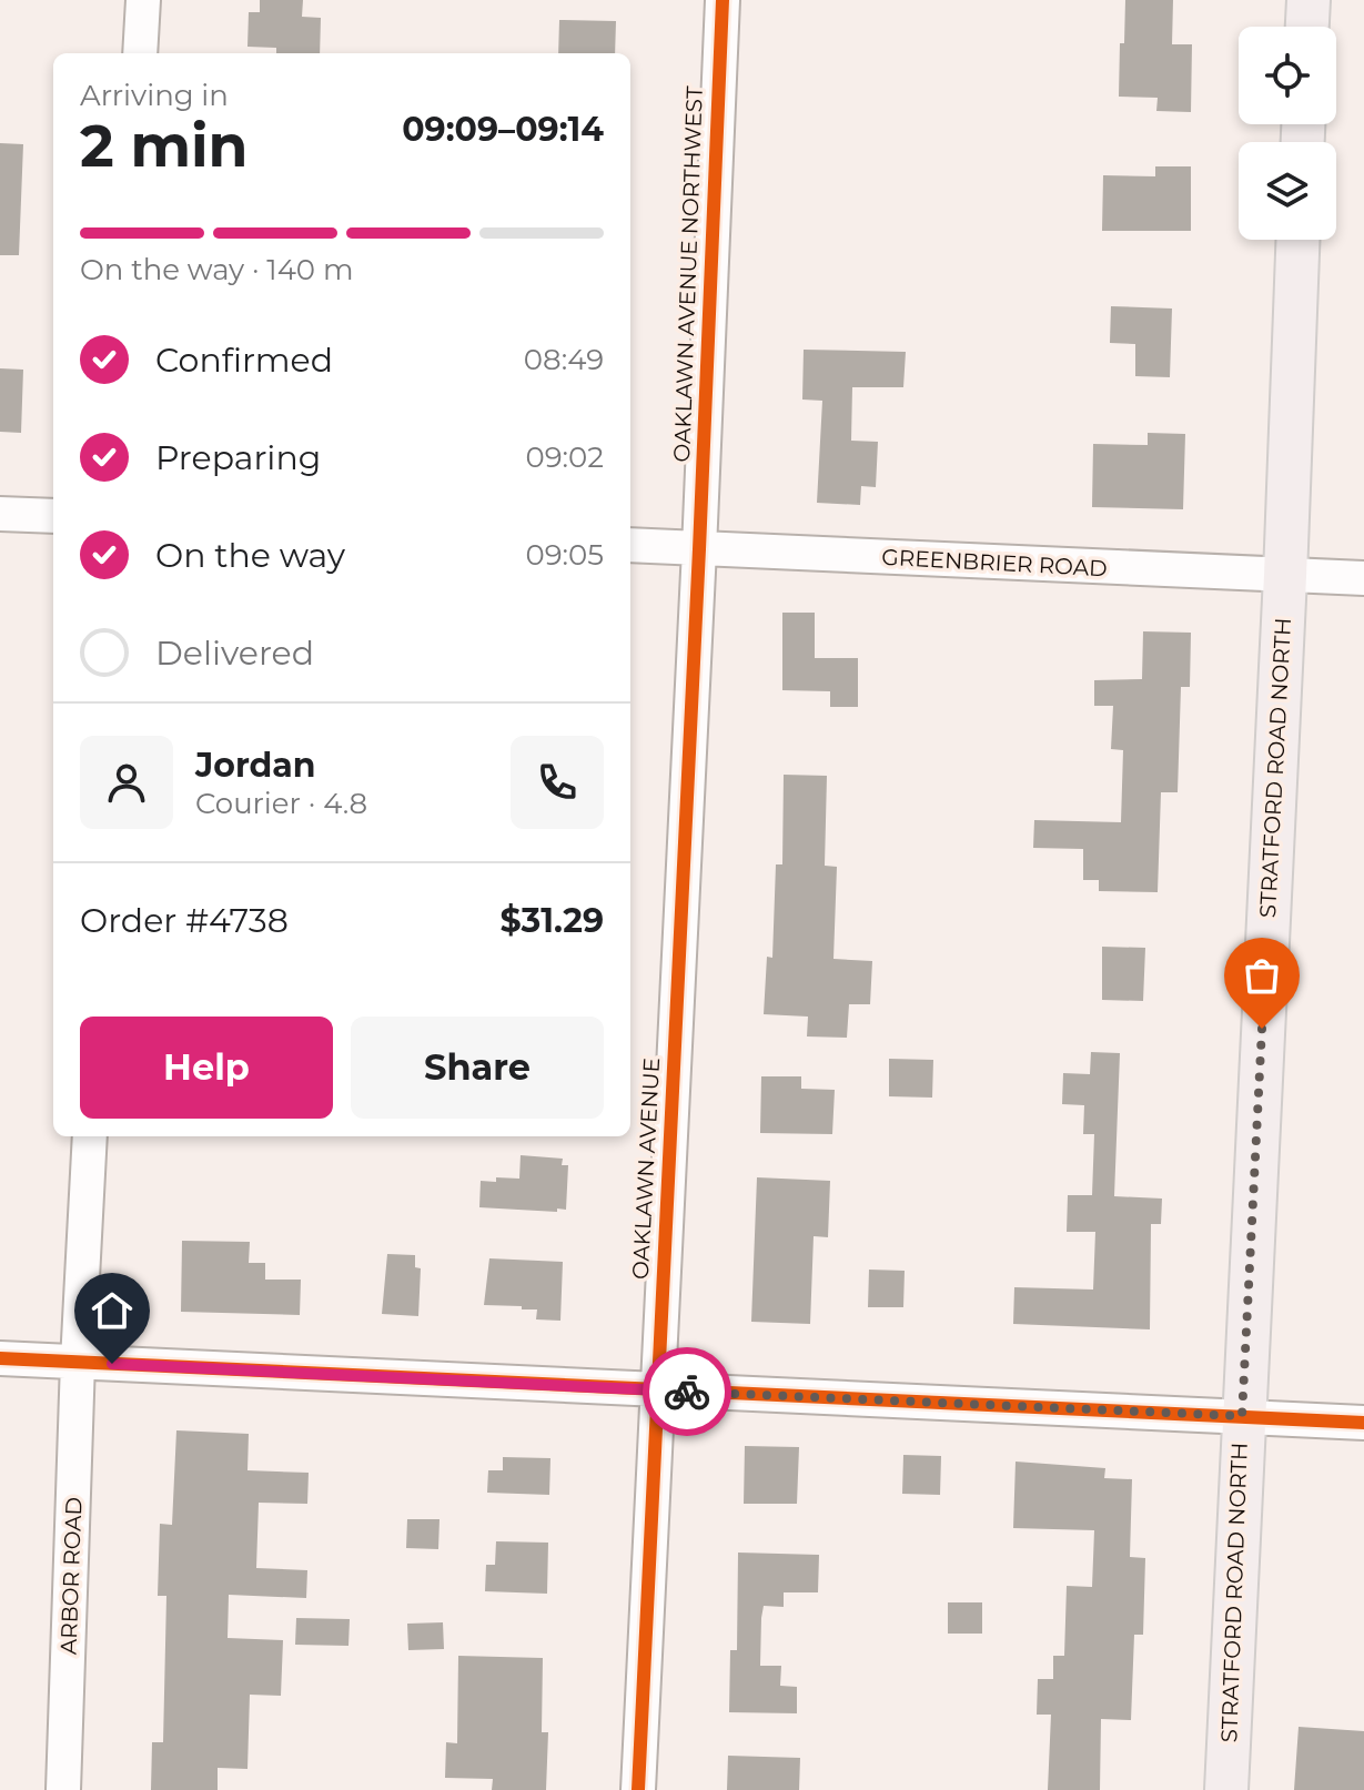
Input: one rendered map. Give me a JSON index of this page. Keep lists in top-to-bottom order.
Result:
{
  "streets": {
    "main road": ["STRATFORD ROAD NORTH"],
    "street": [
      "OAKLAWN AVENUE NORTHWEST",
      "GREENBRIER ROAD",
      "OAKLAWN AVENUE",
      "ARBOR ROAD"
    ]
  },
  "crossings": [
    ["OAKLAWN AVENUE NORTHWEST", "GREENBRIER ROAD"],
    ["OAKLAWN AVENUE NORTHWEST", "OAKLAWN AVENUE"],
    ["GREENBRIER ROAD", "STRATFORD ROAD NORTH"],
    ["GREENBRIER ROAD", "OAKLAWN AVENUE"]
  ],
  "page": {
    "heading": ["2 min", "Arriving in", "09:09–09:14"],
    "panel": [
      "Jordan",
      "Courier · 4.8",
      "Order #4738",
      "$31.29"
    ],
    "bar": "On the way · 140 m",
    "list": [
      ["Confirmed", "08:49"],
      ["Preparing", "09:02"],
      ["On the way", "09:05"],
      "Delivered"
    ],
    "buttons": ["Help", "Share"]
  }
}
